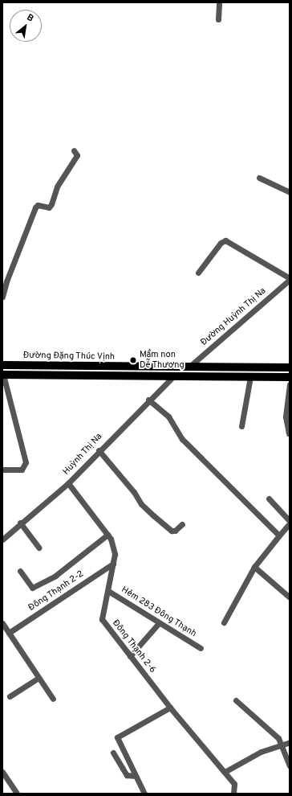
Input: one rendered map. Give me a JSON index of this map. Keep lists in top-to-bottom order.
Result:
{
  "streets": {
    "main road": ["Đường Đặng Thúc Vịnh"],
    "street": [
      "Đường Huỳnh Thị Na",
      "Huỳnh Thị Na",
      "Đông Thạnh 2-2",
      "Hẻm 283 Đông Thạnh",
      "Đông Thạnh 2-6"
    ]
  },
  "crossings": [
    ["Đường Huỳnh Thị Na", "Đường Đặng Thúc Vịnh"],
    ["Huỳnh Thị Na", "Đông Thạnh 2-6"],
    ["Đông Thạnh 2-2", "Đông Thạnh 2-6"],
    ["Hẻm 283 Đông Thạnh", "Đông Thạnh 2-6"]
  ],
  "places": ["Mầm non Dễ Thương"],
  "north": "top right"
}
